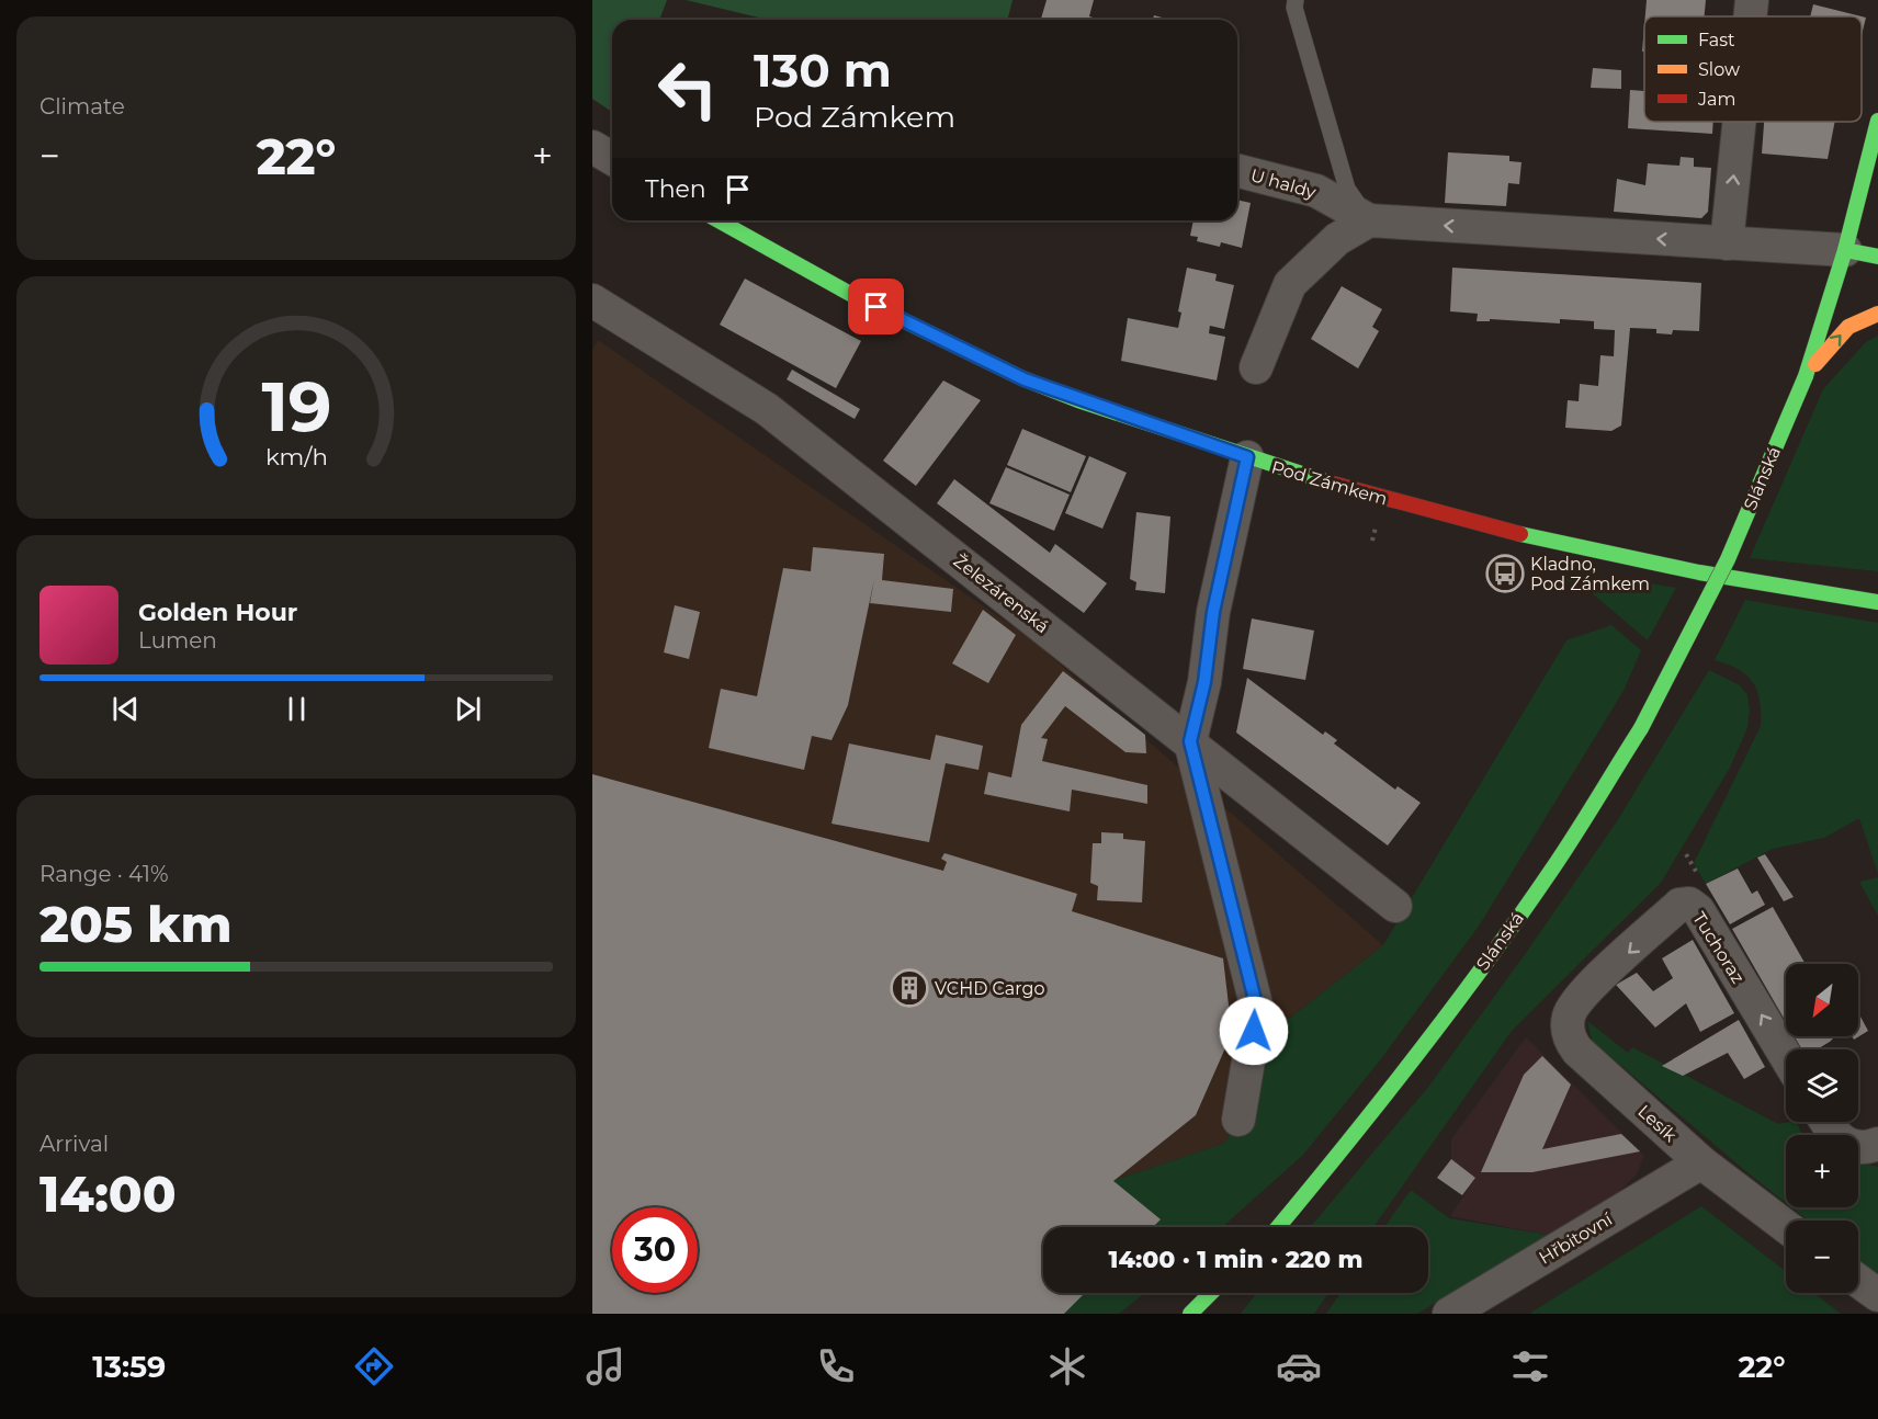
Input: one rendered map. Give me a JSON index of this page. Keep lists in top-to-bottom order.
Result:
{
  "streets": {
    "main road": ["Slánská", "Pod Zámkem"],
    "street": [
      "U haldy",
      "Železárenská",
      "Tuchoraz",
      "Lesík",
      "Hřbitovní"
    ]
  },
  "crossings": [
    ["Tuchoraz", "Lesík"],
    ["Lesík", "Hřbitovní"]
  ],
  "places": {
    "bus stop": ["Kladno, Pod Zámkem"],
    "building": ["VCHD Cargo"]
  },
  "legend": ["Fast", "Slow", "Jam"],
  "north": "bottom left",
  "page": {
    "tile": [
      "Climate",
      ["Range · 41%", "205 km"],
      ["Arrival", "14:00"]
    ],
    "turn": ["130 m", "Pod Zámkem"],
    "heat": ["−", "22°", "+"],
    "then": "Then",
    "song": ["Golden Hour", "Lumen"],
    "map_buttons": ["+", "−"],
    "limit": "30",
    "trip": "14:00 · 1 min · 220 m",
    "tabs": ["13:59", "22°"],
    "gauge": ["19", "km/h"]
  }
}
